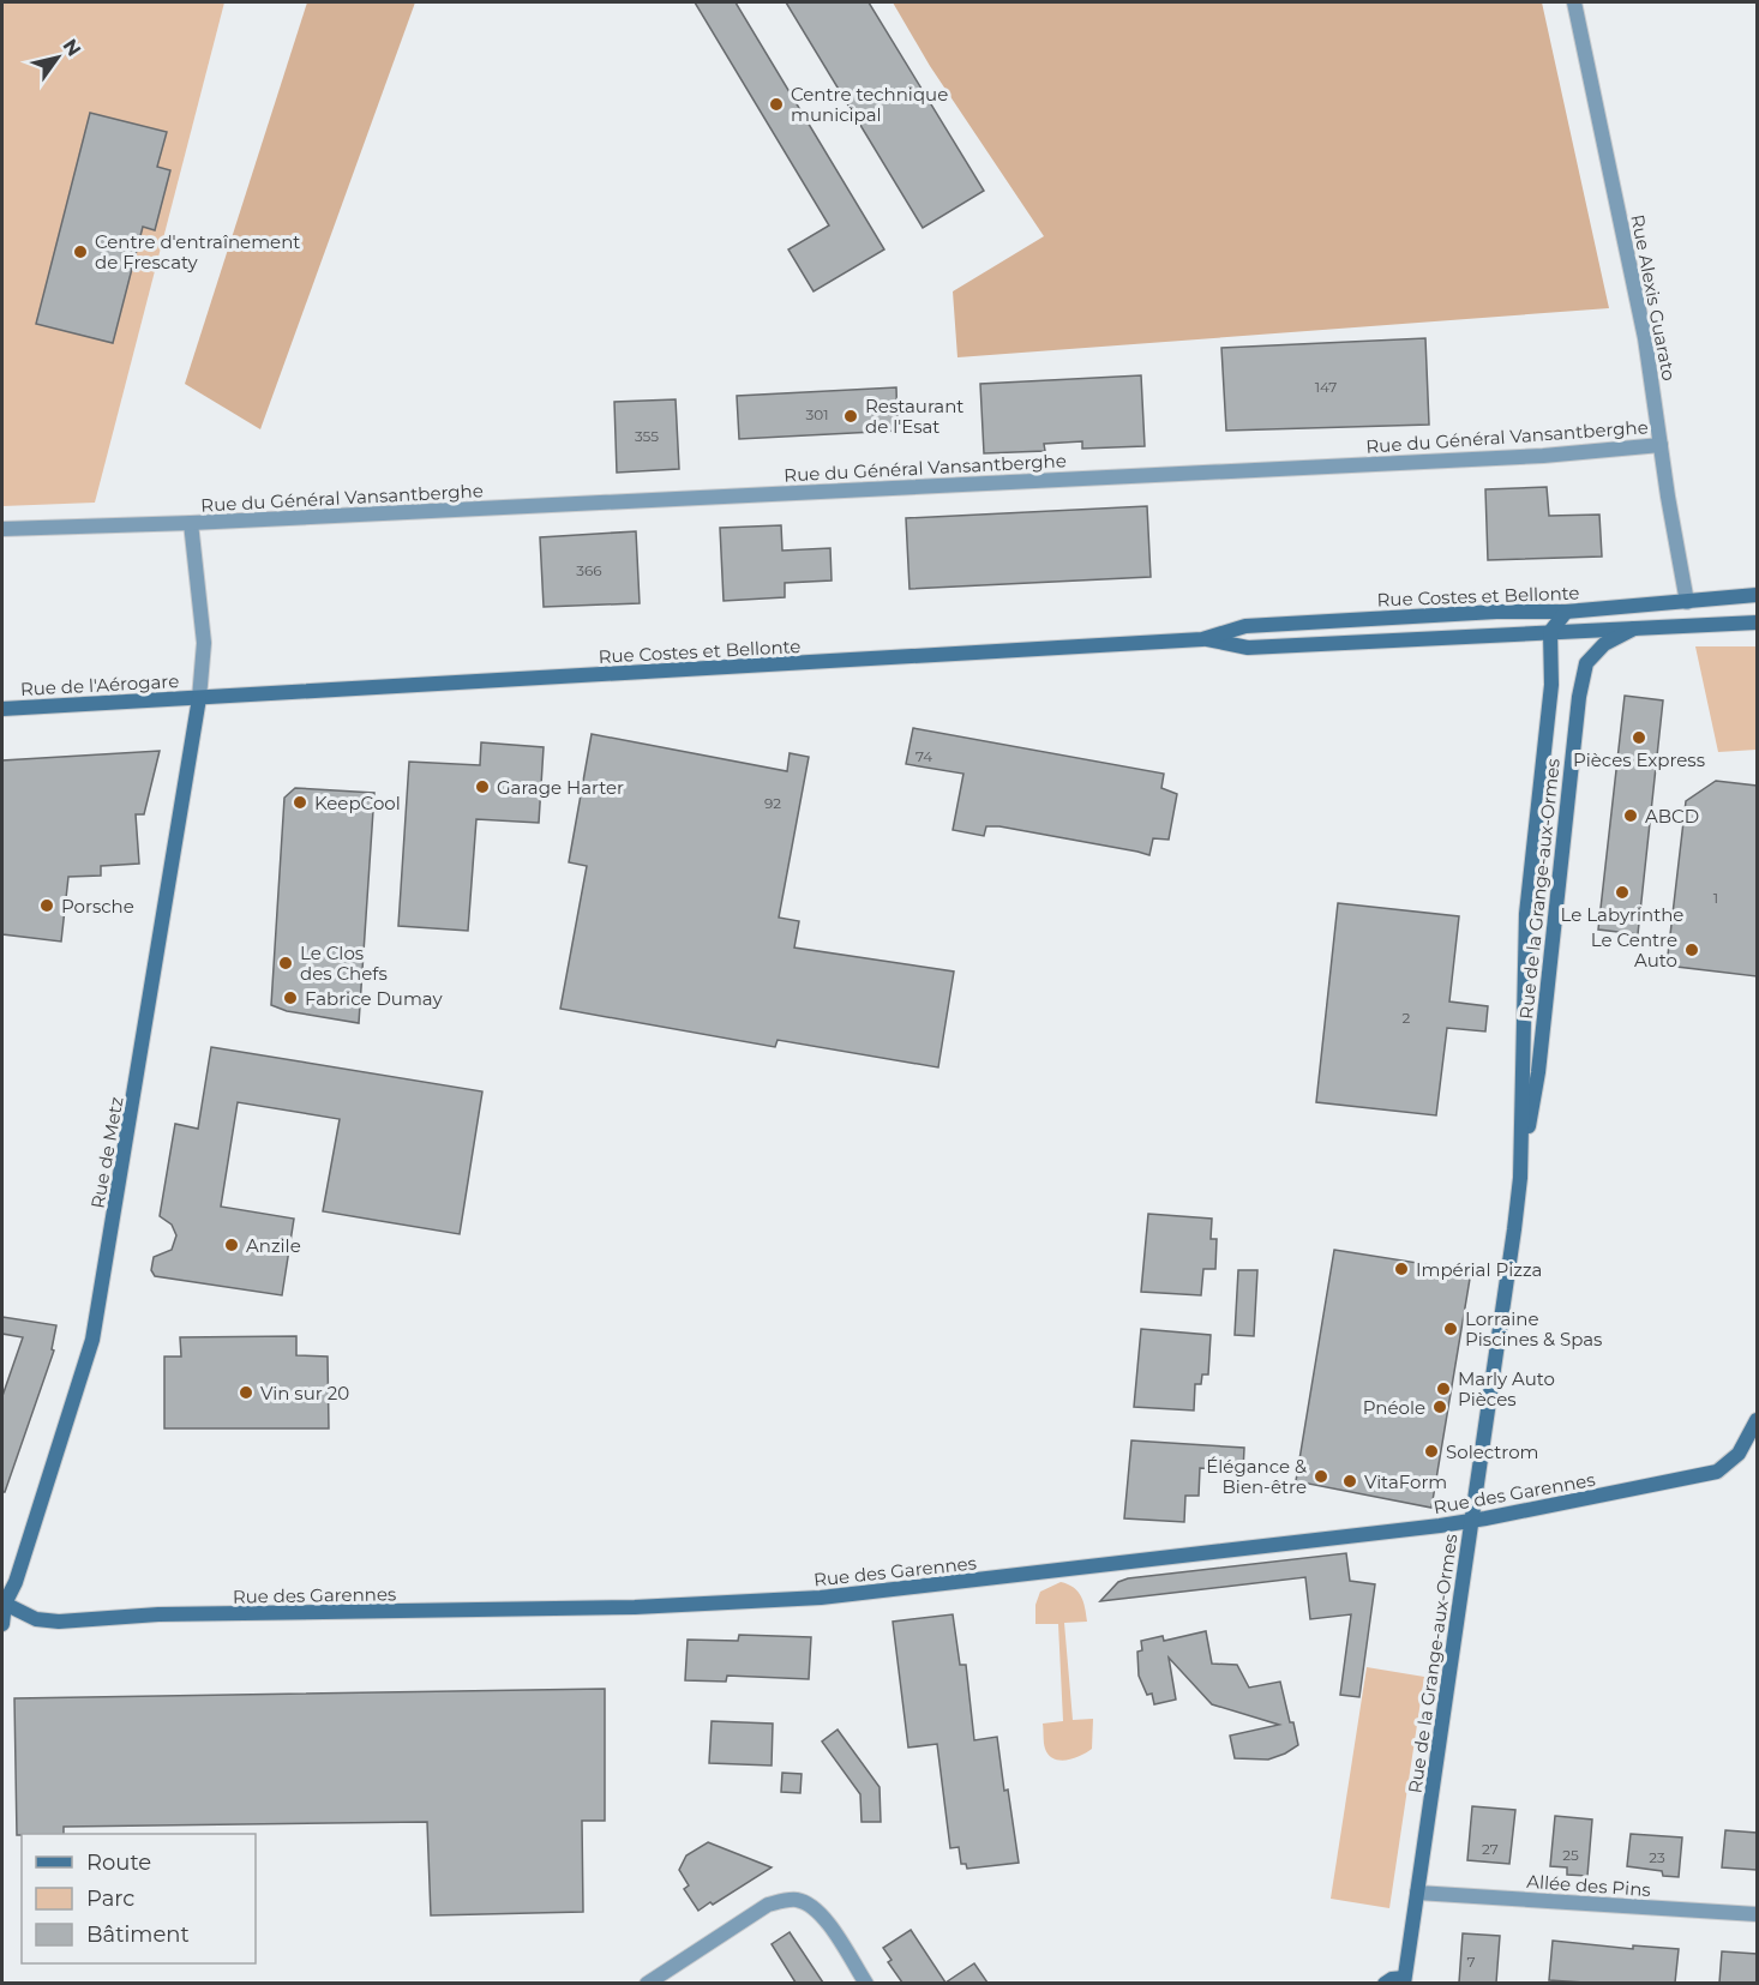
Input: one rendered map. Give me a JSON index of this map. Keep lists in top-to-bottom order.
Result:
{
  "streets": {
    "street": [
      "Rue Alexis Guarato",
      "Rue du Général Vansantberghe",
      "Rue Costes et Bellonte",
      "Rue de l'Aérogare",
      "Rue de la Grange-aux-Ormes",
      "Rue de Metz",
      "Rue des Garennes",
      "Allée des Pins"
    ]
  },
  "crossings": [
    ["Rue Alexis Guarato", "Rue du Général Vansantberghe"],
    ["Rue Alexis Guarato", "Rue Costes et Bellonte"],
    ["Rue du Général Vansantberghe", "Rue Costes et Bellonte"],
    ["Rue du Général Vansantberghe", "Rue de l'Aérogare"],
    ["Rue du Général Vansantberghe", "Rue de Metz"],
    ["Rue Costes et Bellonte", "Rue de l'Aérogare"],
    ["Rue Costes et Bellonte", "Rue de la Grange-aux-Ormes"],
    ["Rue Costes et Bellonte", "Rue de Metz"],
    ["Rue de l'Aérogare", "Rue de Metz"],
    ["Rue de la Grange-aux-Ormes", "Rue des Garennes"],
    ["Rue de la Grange-aux-Ormes", "Allée des Pins"],
    ["Rue de Metz", "Rue des Garennes"]
  ],
  "places": [
    "Centre technique municipal",
    "Centre d'entraînement de Frescaty",
    "Restaurant de l'Esat",
    "Pièces Express",
    "Garage Harter",
    "KeepCool",
    "ABCD",
    "Le Labyrinthe",
    "Porsche",
    "Le Centre Auto",
    "Le Clos des Chefs",
    "Fabrice Dumay",
    "Anzile",
    "Impérial Pizza",
    "Lorraine Piscines & Spas",
    "Marly Auto Pièces",
    "Vin sur 20",
    "Pnéole",
    "Solectrom",
    "Élégance & Bien-être",
    "VitaForm"
  ],
  "house_numbers": [
    "147",
    "301",
    "355",
    "366",
    "74",
    "92",
    "1",
    "2",
    "27",
    "25",
    "23",
    "7"
  ],
  "legend": ["Route", "Parc", "Bâtiment"],
  "north": "top right"
}
